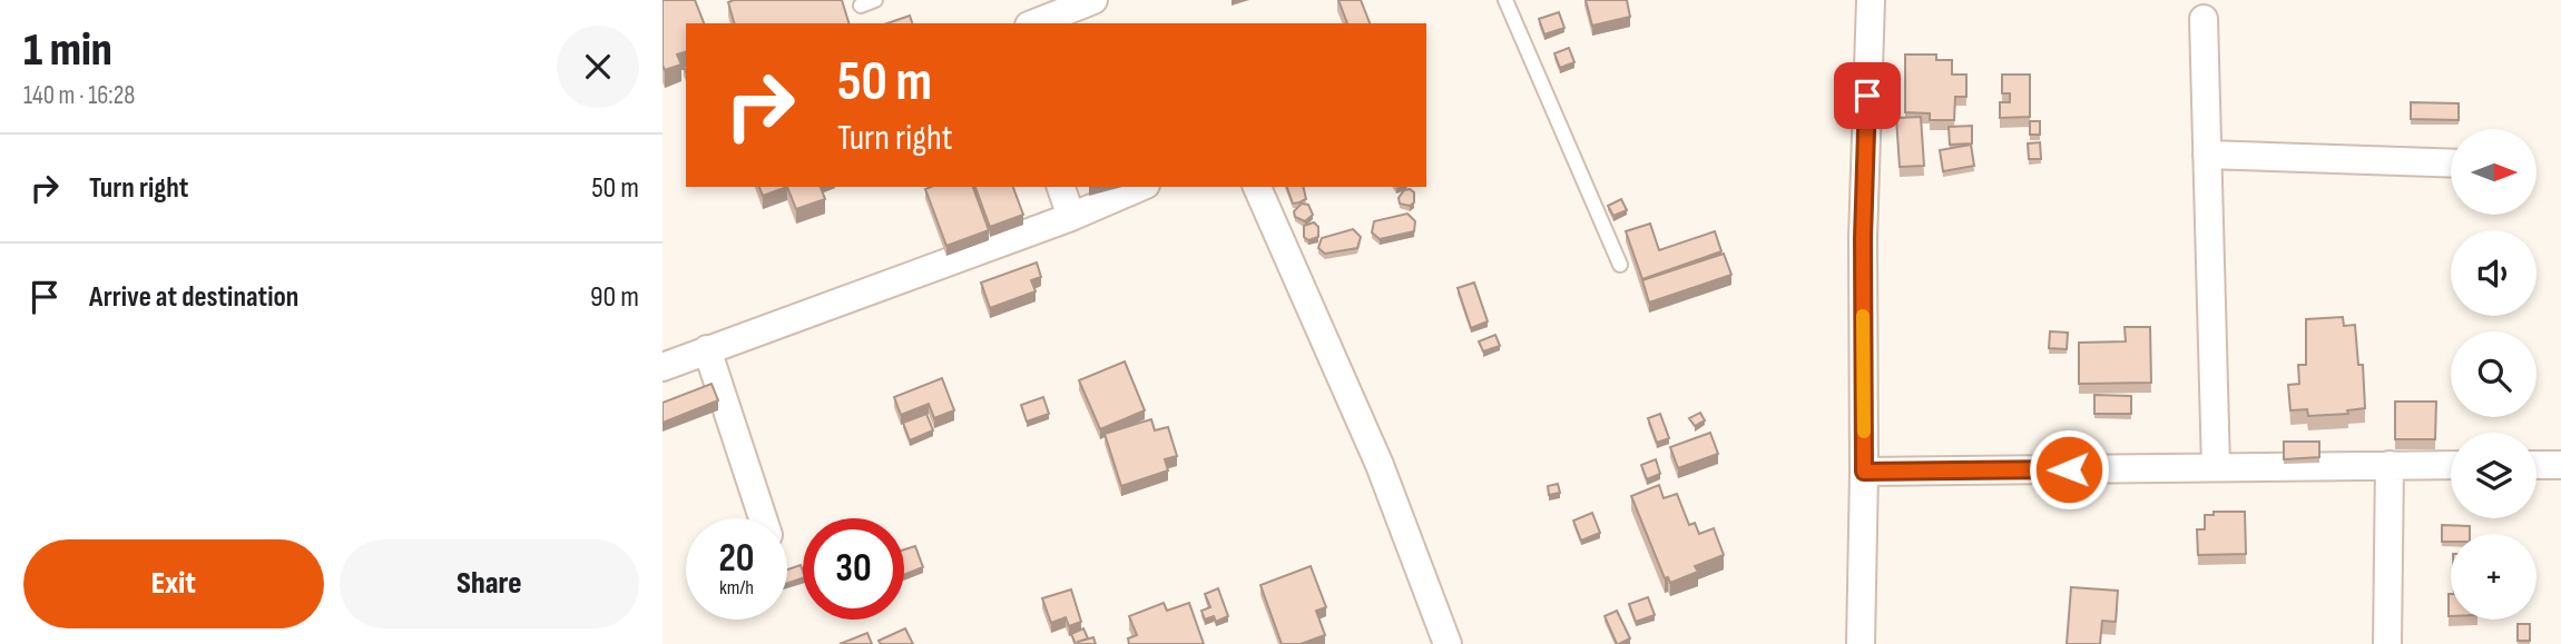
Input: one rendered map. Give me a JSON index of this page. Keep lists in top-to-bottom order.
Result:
{
  "north": "right",
  "page": {
    "heading": ["1 min", "140 m · 16:28"],
    "turn": ["50 m", "Turn right"],
    "map_buttons": "+",
    "list": [
      {
        "name": "Turn right",
        "value": "50 m"
      },
      {
        "name": "Arrive at destination",
        "value": "90 m"
      }
    ],
    "speed": "20 km/h",
    "limit": "30",
    "buttons": ["Exit", "Share"]
  }
}
